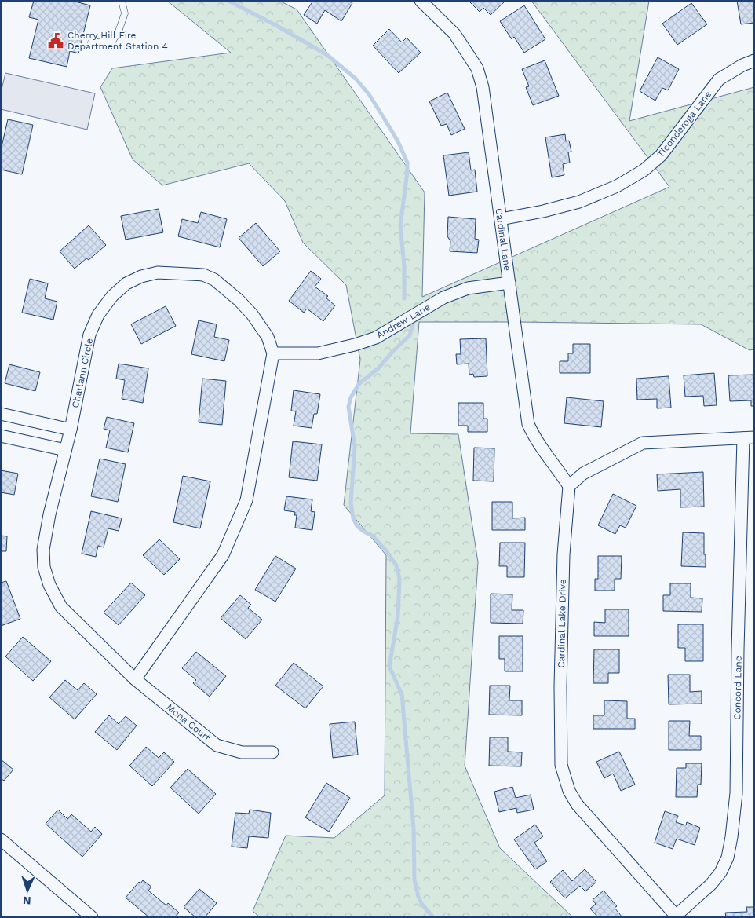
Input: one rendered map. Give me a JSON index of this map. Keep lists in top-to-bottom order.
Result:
{
  "streets": {
    "street": [
      "Ticonderoga Lane",
      "Cardinal Lane",
      "Andrew Lane",
      "Charlann Circle",
      "Cardinal Lake Drive",
      "Concord Lane",
      "Mona Court"
    ]
  },
  "crossings": [
    ["Ticonderoga Lane", "Cardinal Lane"],
    ["Cardinal Lane", "Andrew Lane"],
    ["Cardinal Lane", "Cardinal Lake Drive"],
    ["Andrew Lane", "Charlann Circle"],
    ["Charlann Circle", "Mona Court"],
    ["Cardinal Lake Drive", "Concord Lane"]
  ],
  "places": {
    "public building": ["Cherry Hill Fire Department Station 4"]
  },
  "north": "bottom"
}
